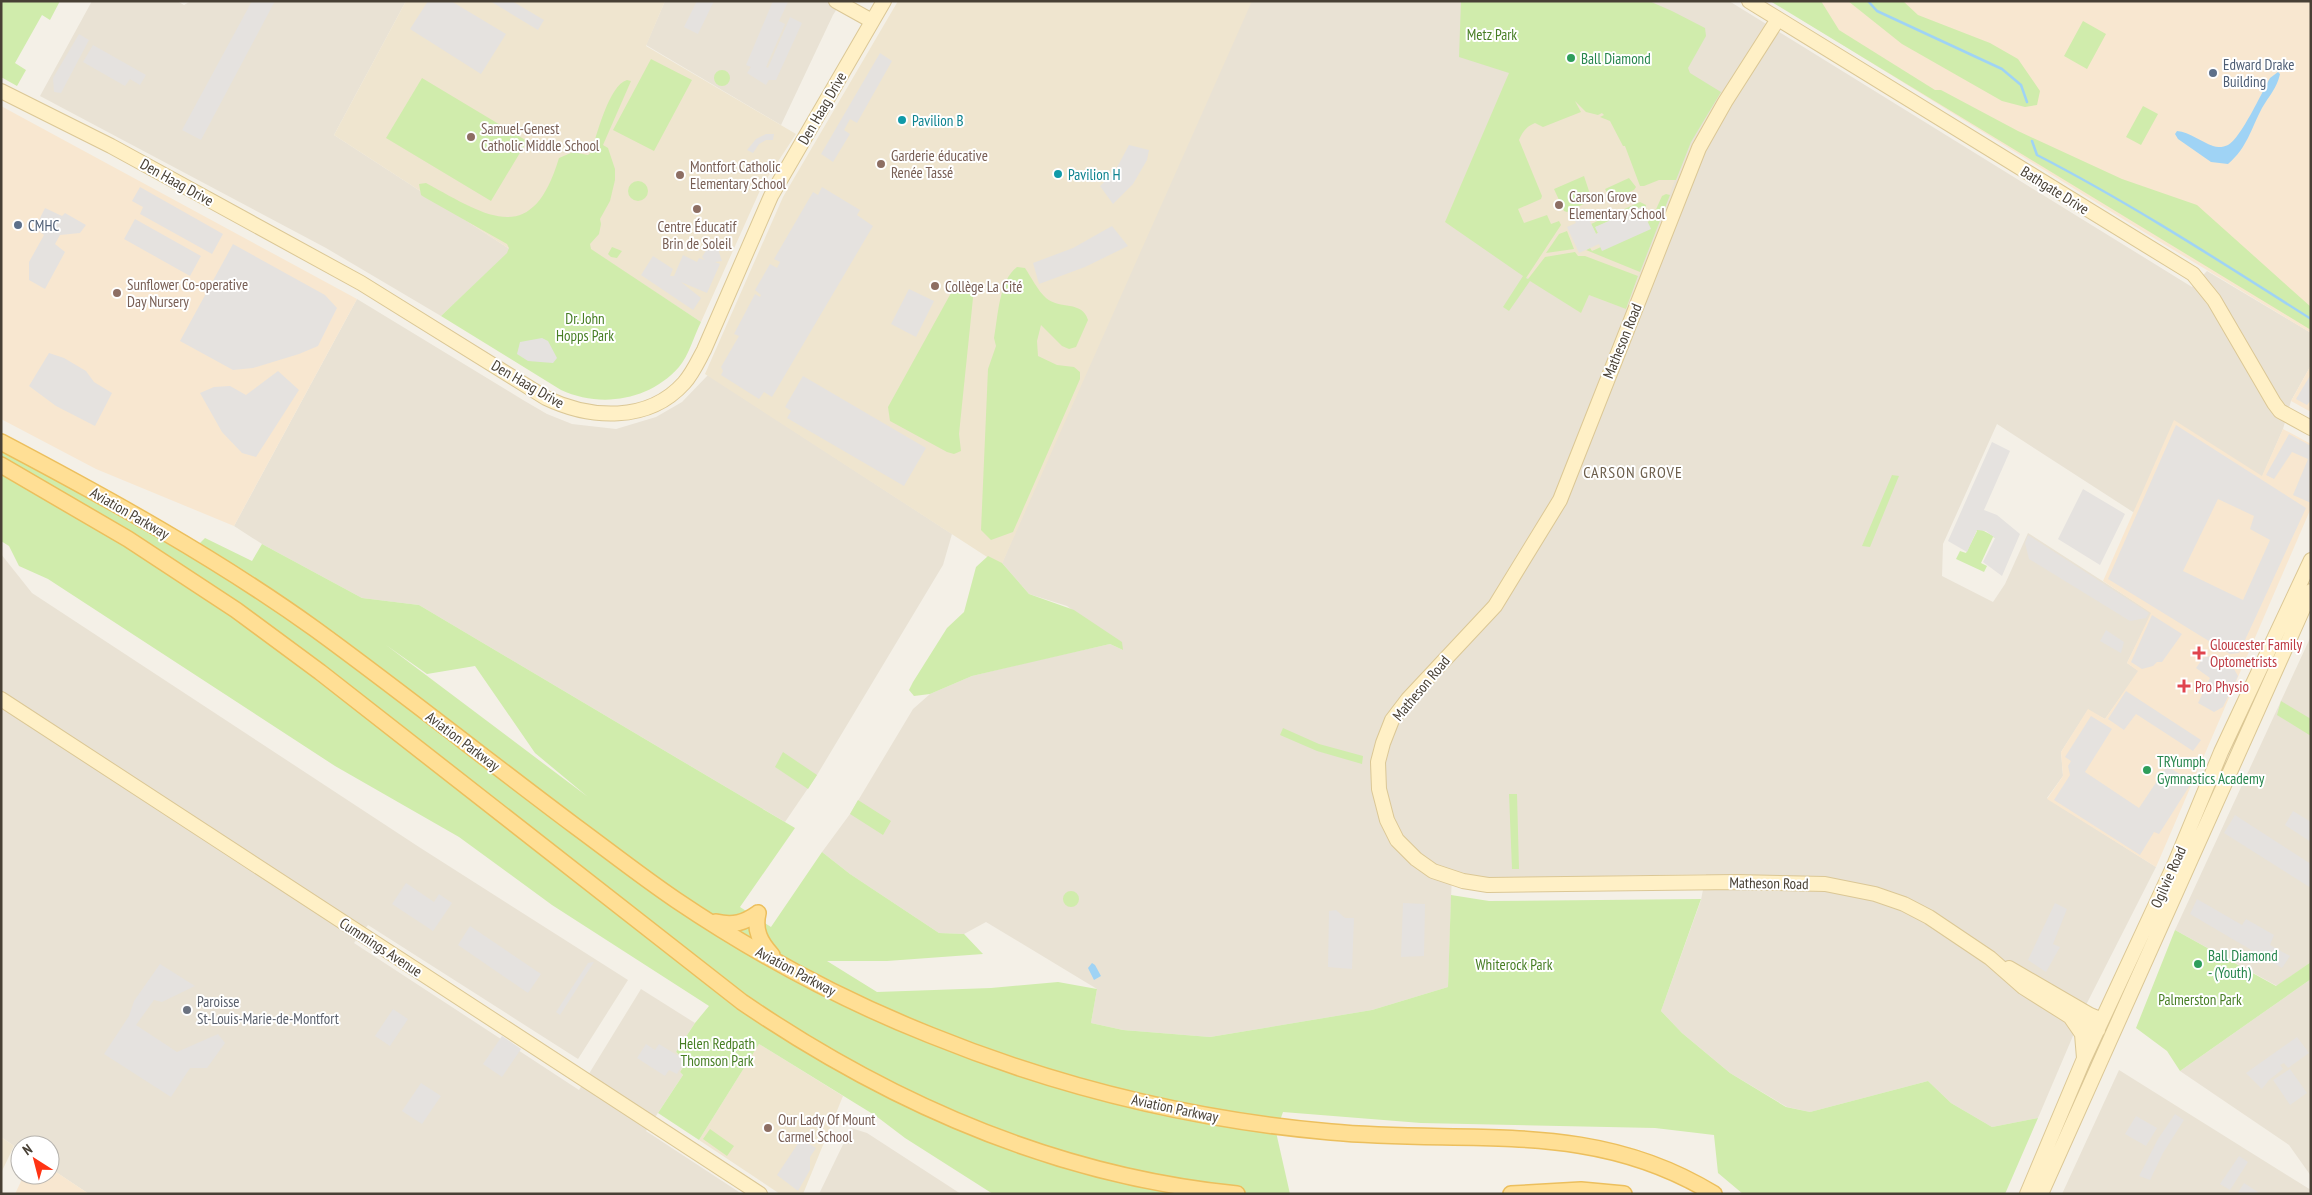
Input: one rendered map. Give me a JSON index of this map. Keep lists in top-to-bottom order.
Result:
{
  "streets": {
    "main road": ["Aviation Parkway"],
    "street": [
      "Den Haag Drive",
      "Bathgate Drive",
      "Matheson Road",
      "Ogilvie Road",
      "Cummings Avenue"
    ]
  },
  "crossings": [
    ["Bathgate Drive", "Matheson Road"],
    ["Matheson Road", "Ogilvie Road"]
  ],
  "districts": ["CARSON GROVE"],
  "parks": [
    "Metz Park",
    "Dr. John Hopps Park",
    "Whiterock Park",
    "Palmerston Park",
    "Helen Redpath Thomson Park"
  ],
  "places": {
    "other": [
      "Ball Diamond",
      "Edward Drake Building",
      "Pavilion B",
      "Samuel-Genest Catholic Middle School",
      "Garderie éducative Renée Tassé",
      "Pavilion H",
      "Montfort Catholic Elementary School",
      "Carson Grove Elementary School",
      "Centre Éducatif Brin de Soleil",
      "CMHC",
      "Collège La Cité",
      "Sunflower Co-operative Day Nursery",
      "TRYumph Gymnastics Academy",
      "Ball Diamond - (Youth)",
      "Paroisse St-Louis-Marie-de-Montfort",
      "Our Lady Of Mount Carmel School"
    ],
    "health": ["Gloucester Family Optometrists", "Pro Physio"]
  },
  "north": "top left"
}
